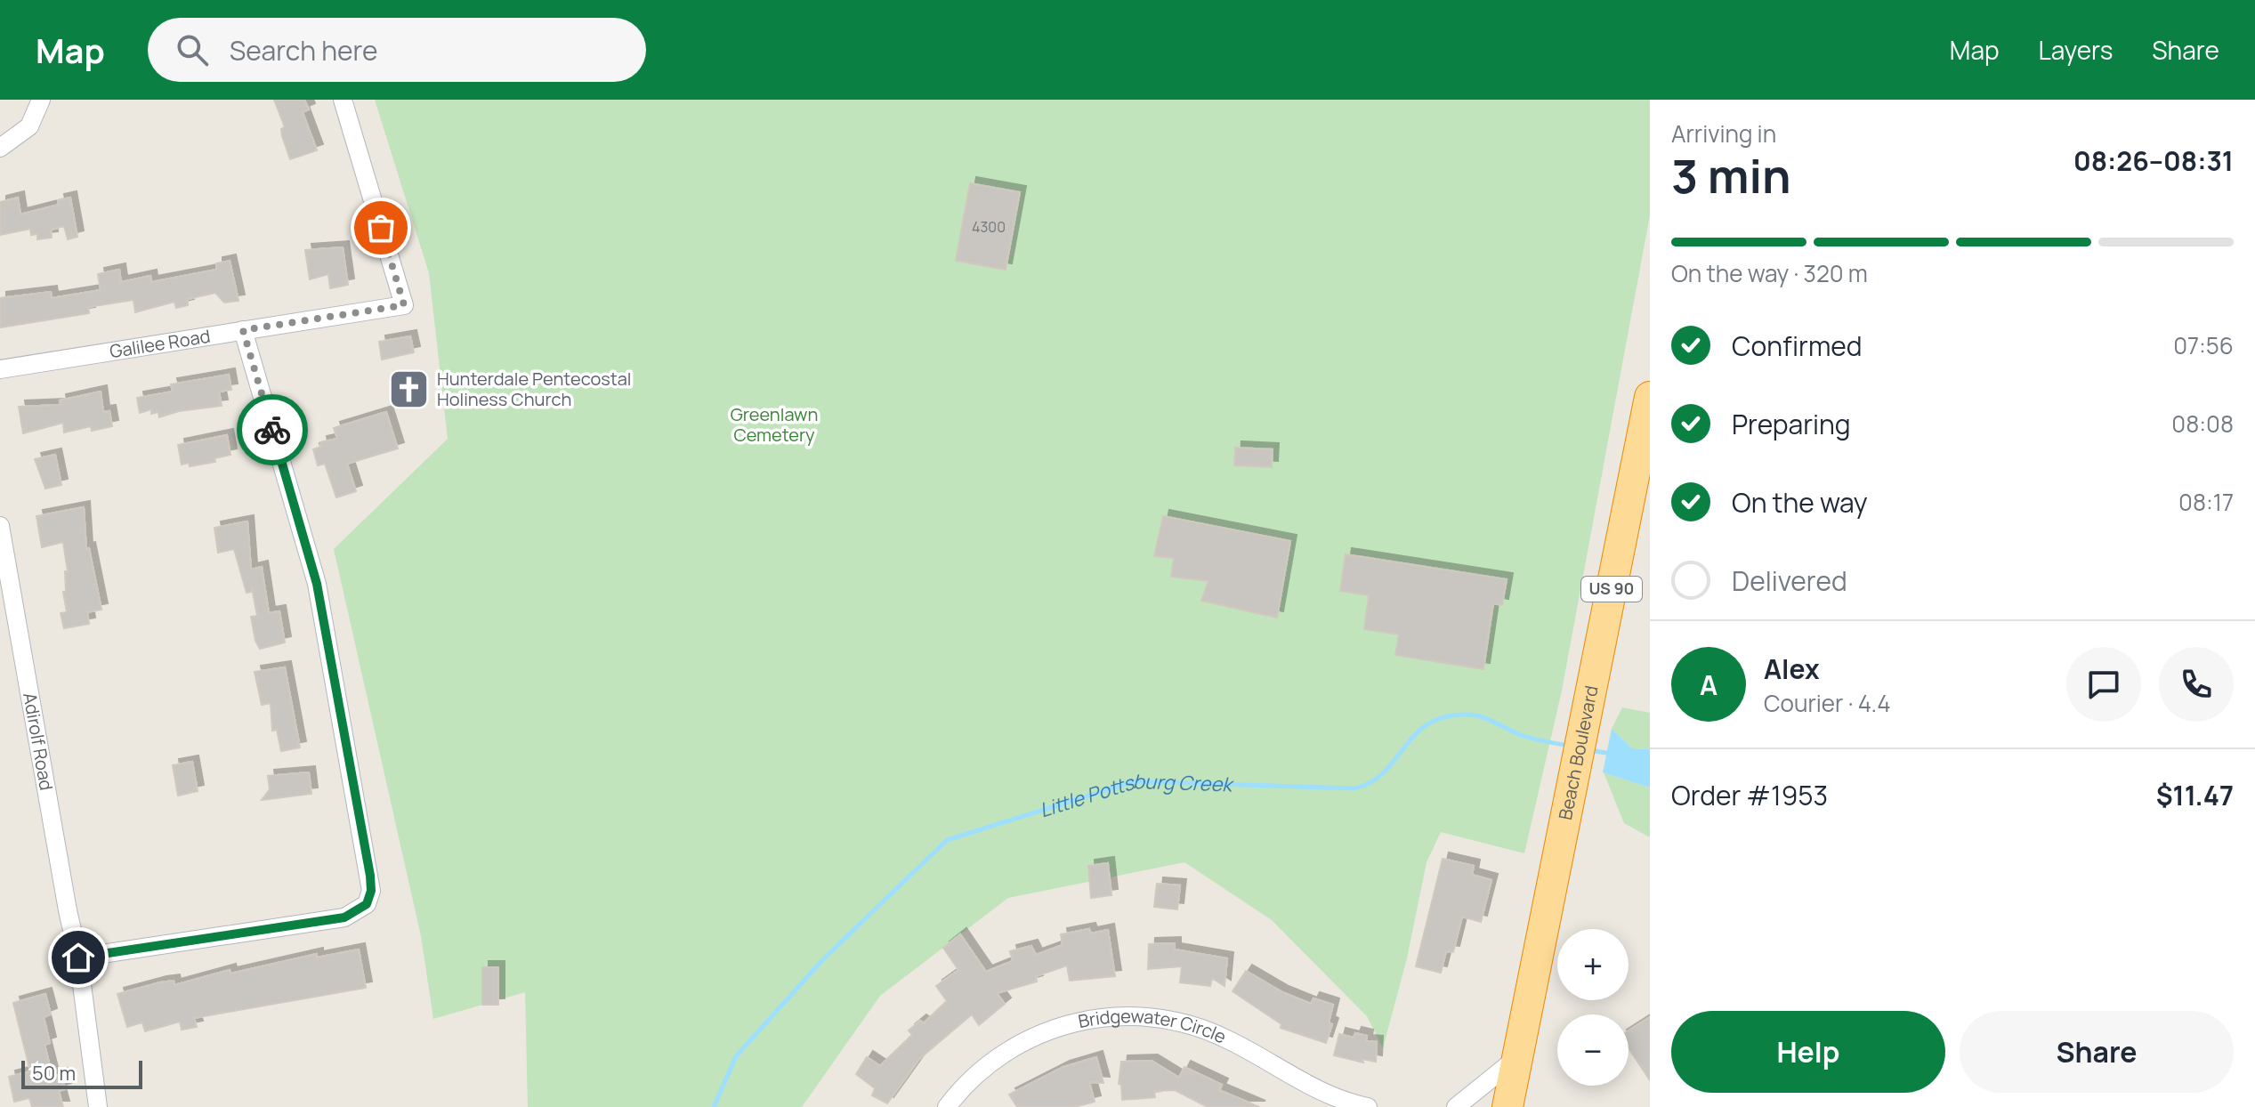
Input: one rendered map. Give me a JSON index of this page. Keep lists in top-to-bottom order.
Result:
{
  "streets": {
    "highway": ["US 90", "Beach Boulevard"],
    "street": ["Galilee Road", "Adirolf Road", "Bridgewater Circle"]
  },
  "water": ["Little Pottsburg Creek"],
  "parks": ["Greenlawn Cemetery"],
  "places": {
    "church": ["Hunterdale Pentecostal Holiness Church"]
  },
  "house_numbers": ["4300"],
  "scale_bar": "50 m",
  "page": {
    "header": "Map",
    "search": "Search here",
    "nav": ["Map", "Layers", "Share"],
    "heading": ["3 min", "Arriving in", "08:26–08:31"],
    "panel": [
      "Alex",
      "Courier · 4.4",
      "Order #1953",
      "$11.47"
    ],
    "bar": "On the way · 320 m",
    "list": [
      ["Confirmed", "07:56"],
      ["Preparing", "08:08"],
      ["On the way", "08:17"],
      "Delivered"
    ],
    "round": "A",
    "map_buttons": ["+", "−"],
    "buttons": ["Help", "Share"],
    "scale": "50 m"
  }
}
